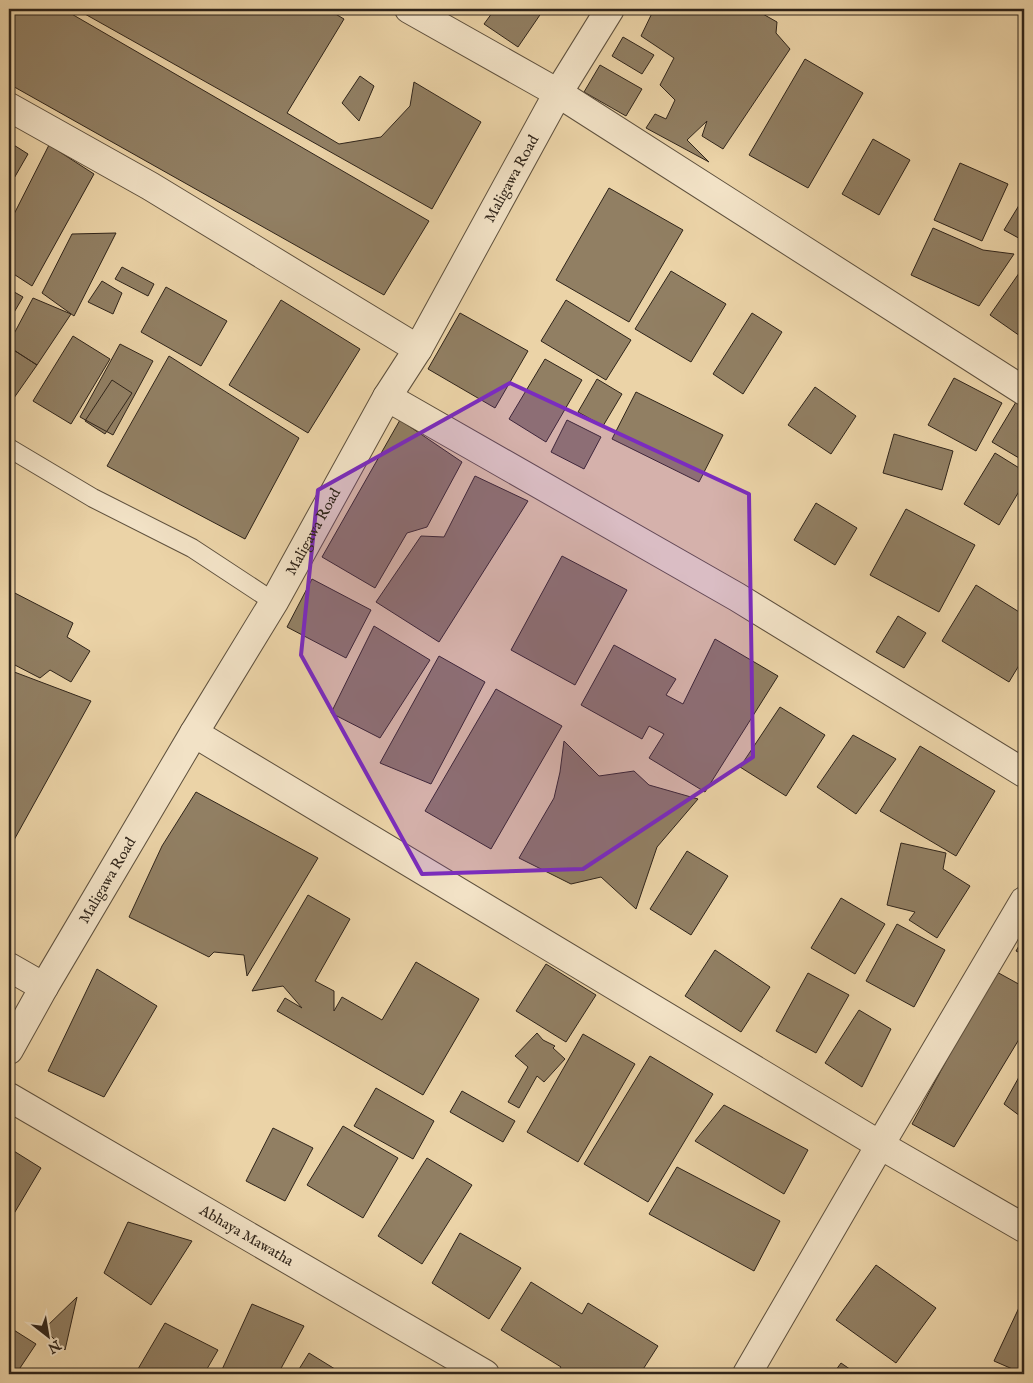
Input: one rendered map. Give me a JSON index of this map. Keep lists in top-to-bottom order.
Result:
{
  "streets": {
    "street": ["Maligawa Road", "Abhaya Mawatha"]
  },
  "north": "bottom right"
}
